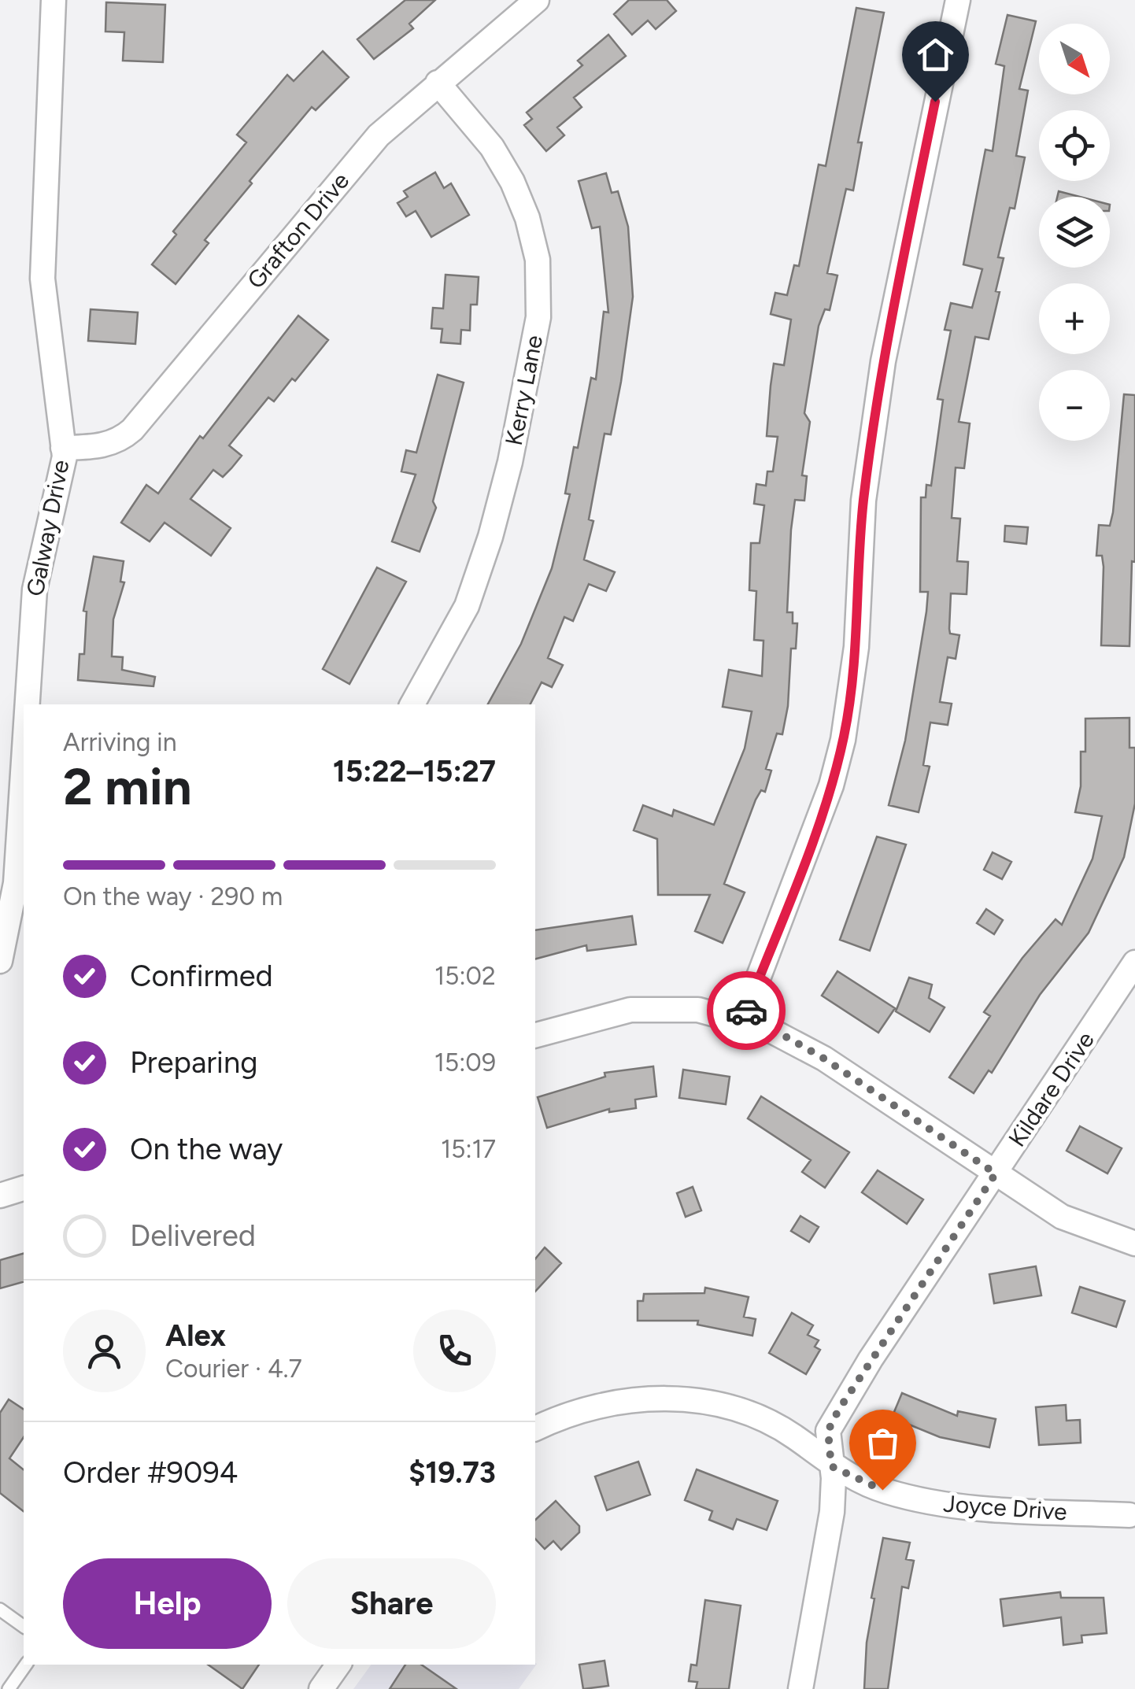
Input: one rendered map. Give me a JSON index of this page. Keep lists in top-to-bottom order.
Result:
{
  "streets": {
    "street": [
      "Grafton Drive",
      "Kerry Lane",
      "Galway Drive",
      "Kildare Drive",
      "Joyce Drive"
    ]
  },
  "crossings": [
    ["Grafton Drive", "Kerry Lane"],
    ["Grafton Drive", "Galway Drive"],
    ["Kildare Drive", "Joyce Drive"]
  ],
  "north": "bottom right",
  "page": {
    "map_buttons": ["+", "−"],
    "heading": ["2 min", "Arriving in", "15:22–15:27"],
    "panel": [
      "Alex",
      "Courier · 4.7",
      "Order #9094",
      "$19.73"
    ],
    "bar": "On the way · 290 m",
    "list": [
      ["Confirmed", "15:02"],
      ["Preparing", "15:09"],
      ["On the way", "15:17"],
      "Delivered"
    ],
    "buttons": ["Help", "Share"]
  }
}
